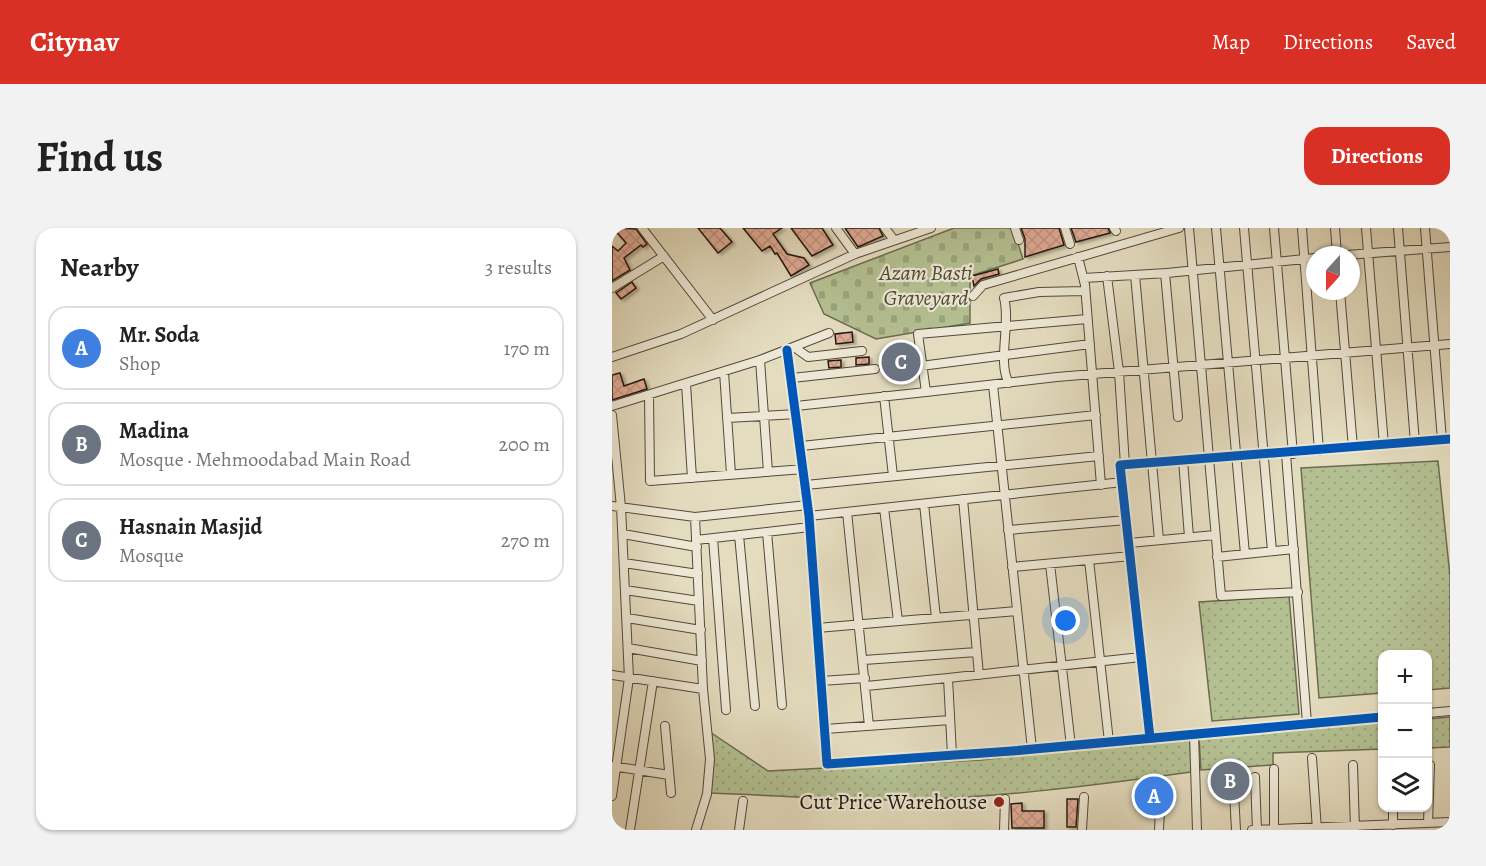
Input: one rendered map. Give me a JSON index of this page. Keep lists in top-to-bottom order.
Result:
{
  "parks": ["Azam Basti Graveyard"],
  "places": ["Cut Price Warehouse"],
  "north": "bottom",
  "page": {
    "header": "Citynav",
    "nav": ["Map", "Directions", "Saved"],
    "buttons": "Directions",
    "title": "Find us",
    "heading": ["Nearby", "3 results"],
    "list": [
      {
        "mark": "A",
        "name": "Mr. Soda",
        "note": "Shop",
        "value": "170 m"
      },
      {
        "mark": "B",
        "name": "Madina",
        "note": "Mosque · Mehmoodabad Main Road",
        "value": "200 m"
      },
      {
        "mark": "C",
        "name": "Hasnain Masjid",
        "note": "Mosque",
        "value": "270 m"
      }
    ],
    "pins": ["C", "B", "A"],
    "map_buttons": ["+", "−"]
  }
}
